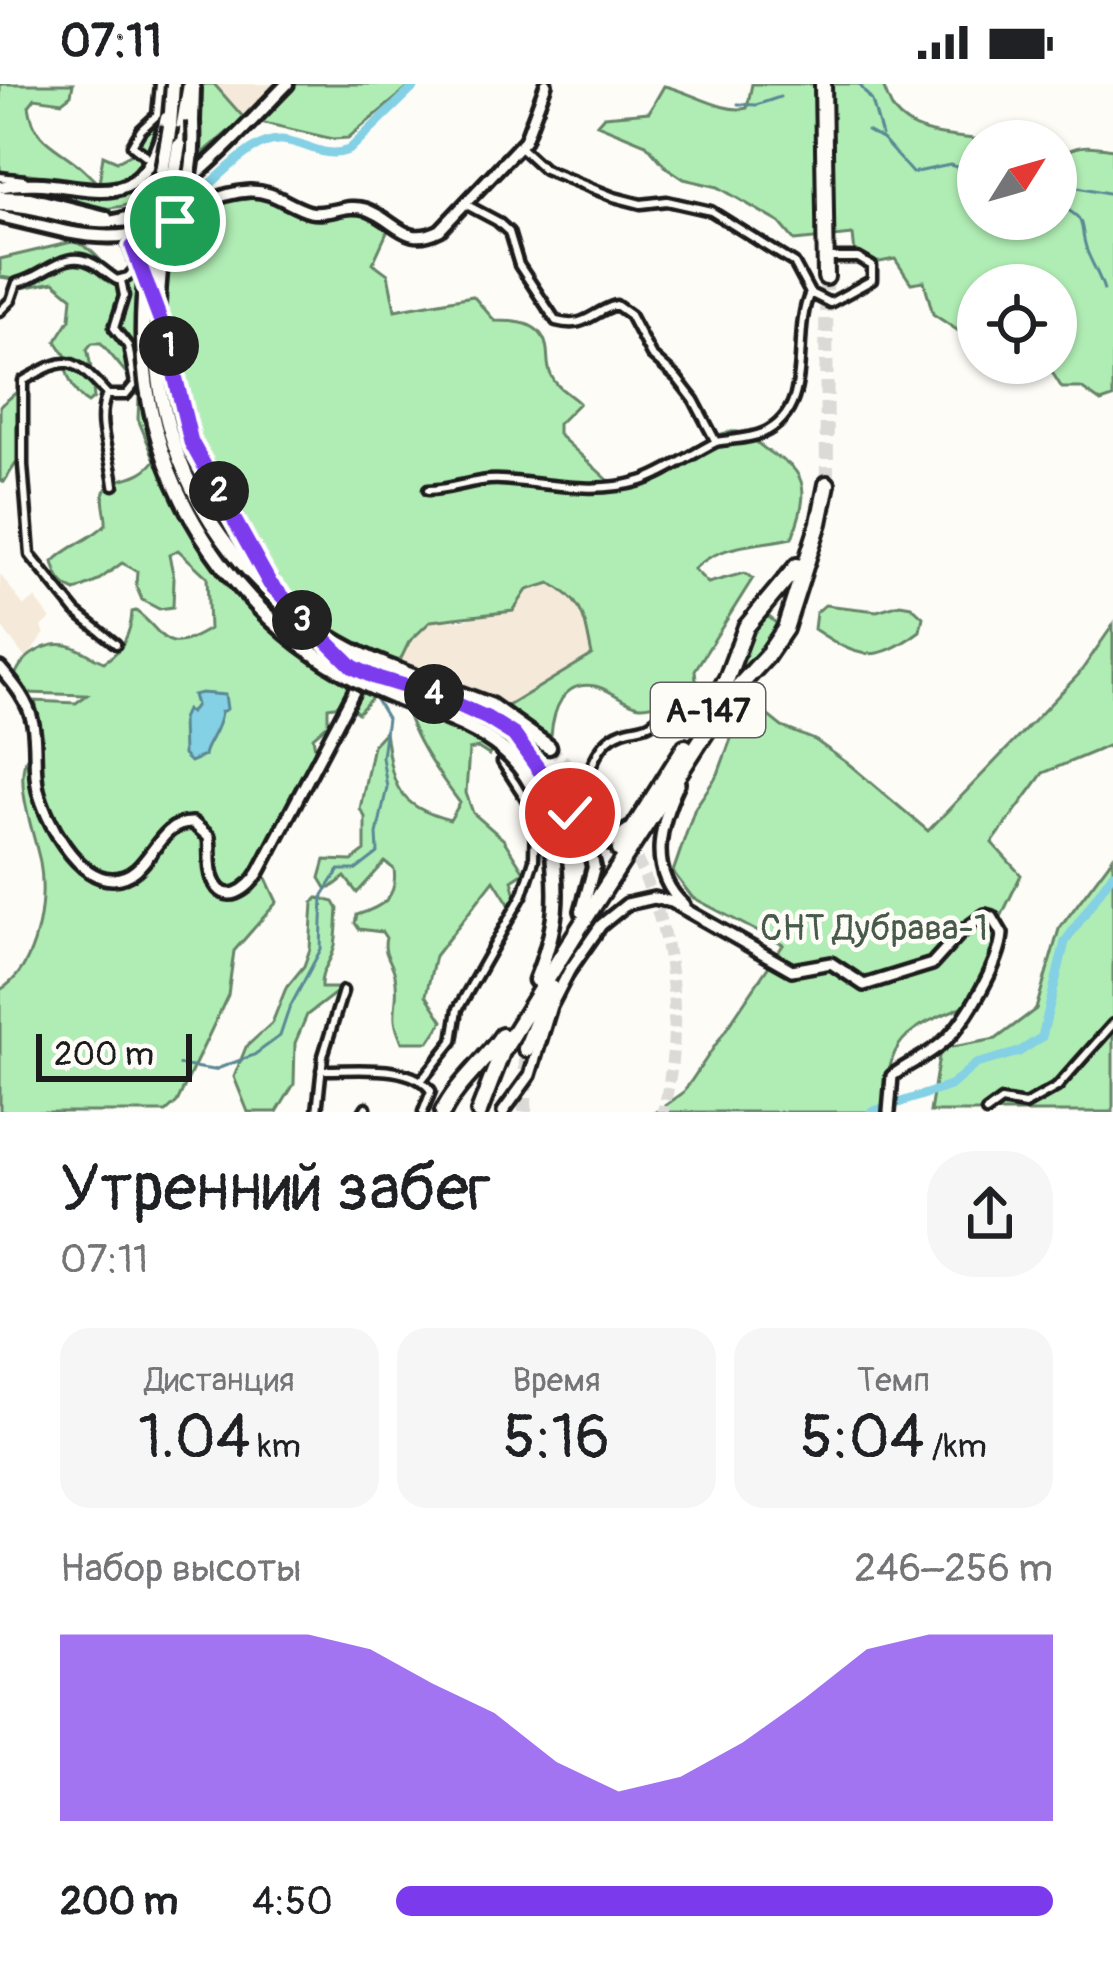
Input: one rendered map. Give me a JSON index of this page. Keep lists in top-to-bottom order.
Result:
{
  "streets": {
    "highway": ["А-147"]
  },
  "parks": ["СНТ Дубрава-1"],
  "scale_bar": "200 m",
  "north": "top right",
  "page": {
    "status": "07:11",
    "pins": [
      "1",
      "2",
      "3",
      "4"
    ],
    "scale": "200 m",
    "heading": ["Утренний забег", "07:11"],
    "stats": [
      ["Дистанция", "1.04 km"],
      ["Время", "5:16"],
      ["Темп", "5:04 /km"]
    ],
    "chart": ["Набор высоты", "246–256 m"],
    "list": [
      {
        "name": "200 m",
        "note": "4:50"
      }
    ]
  }
}
